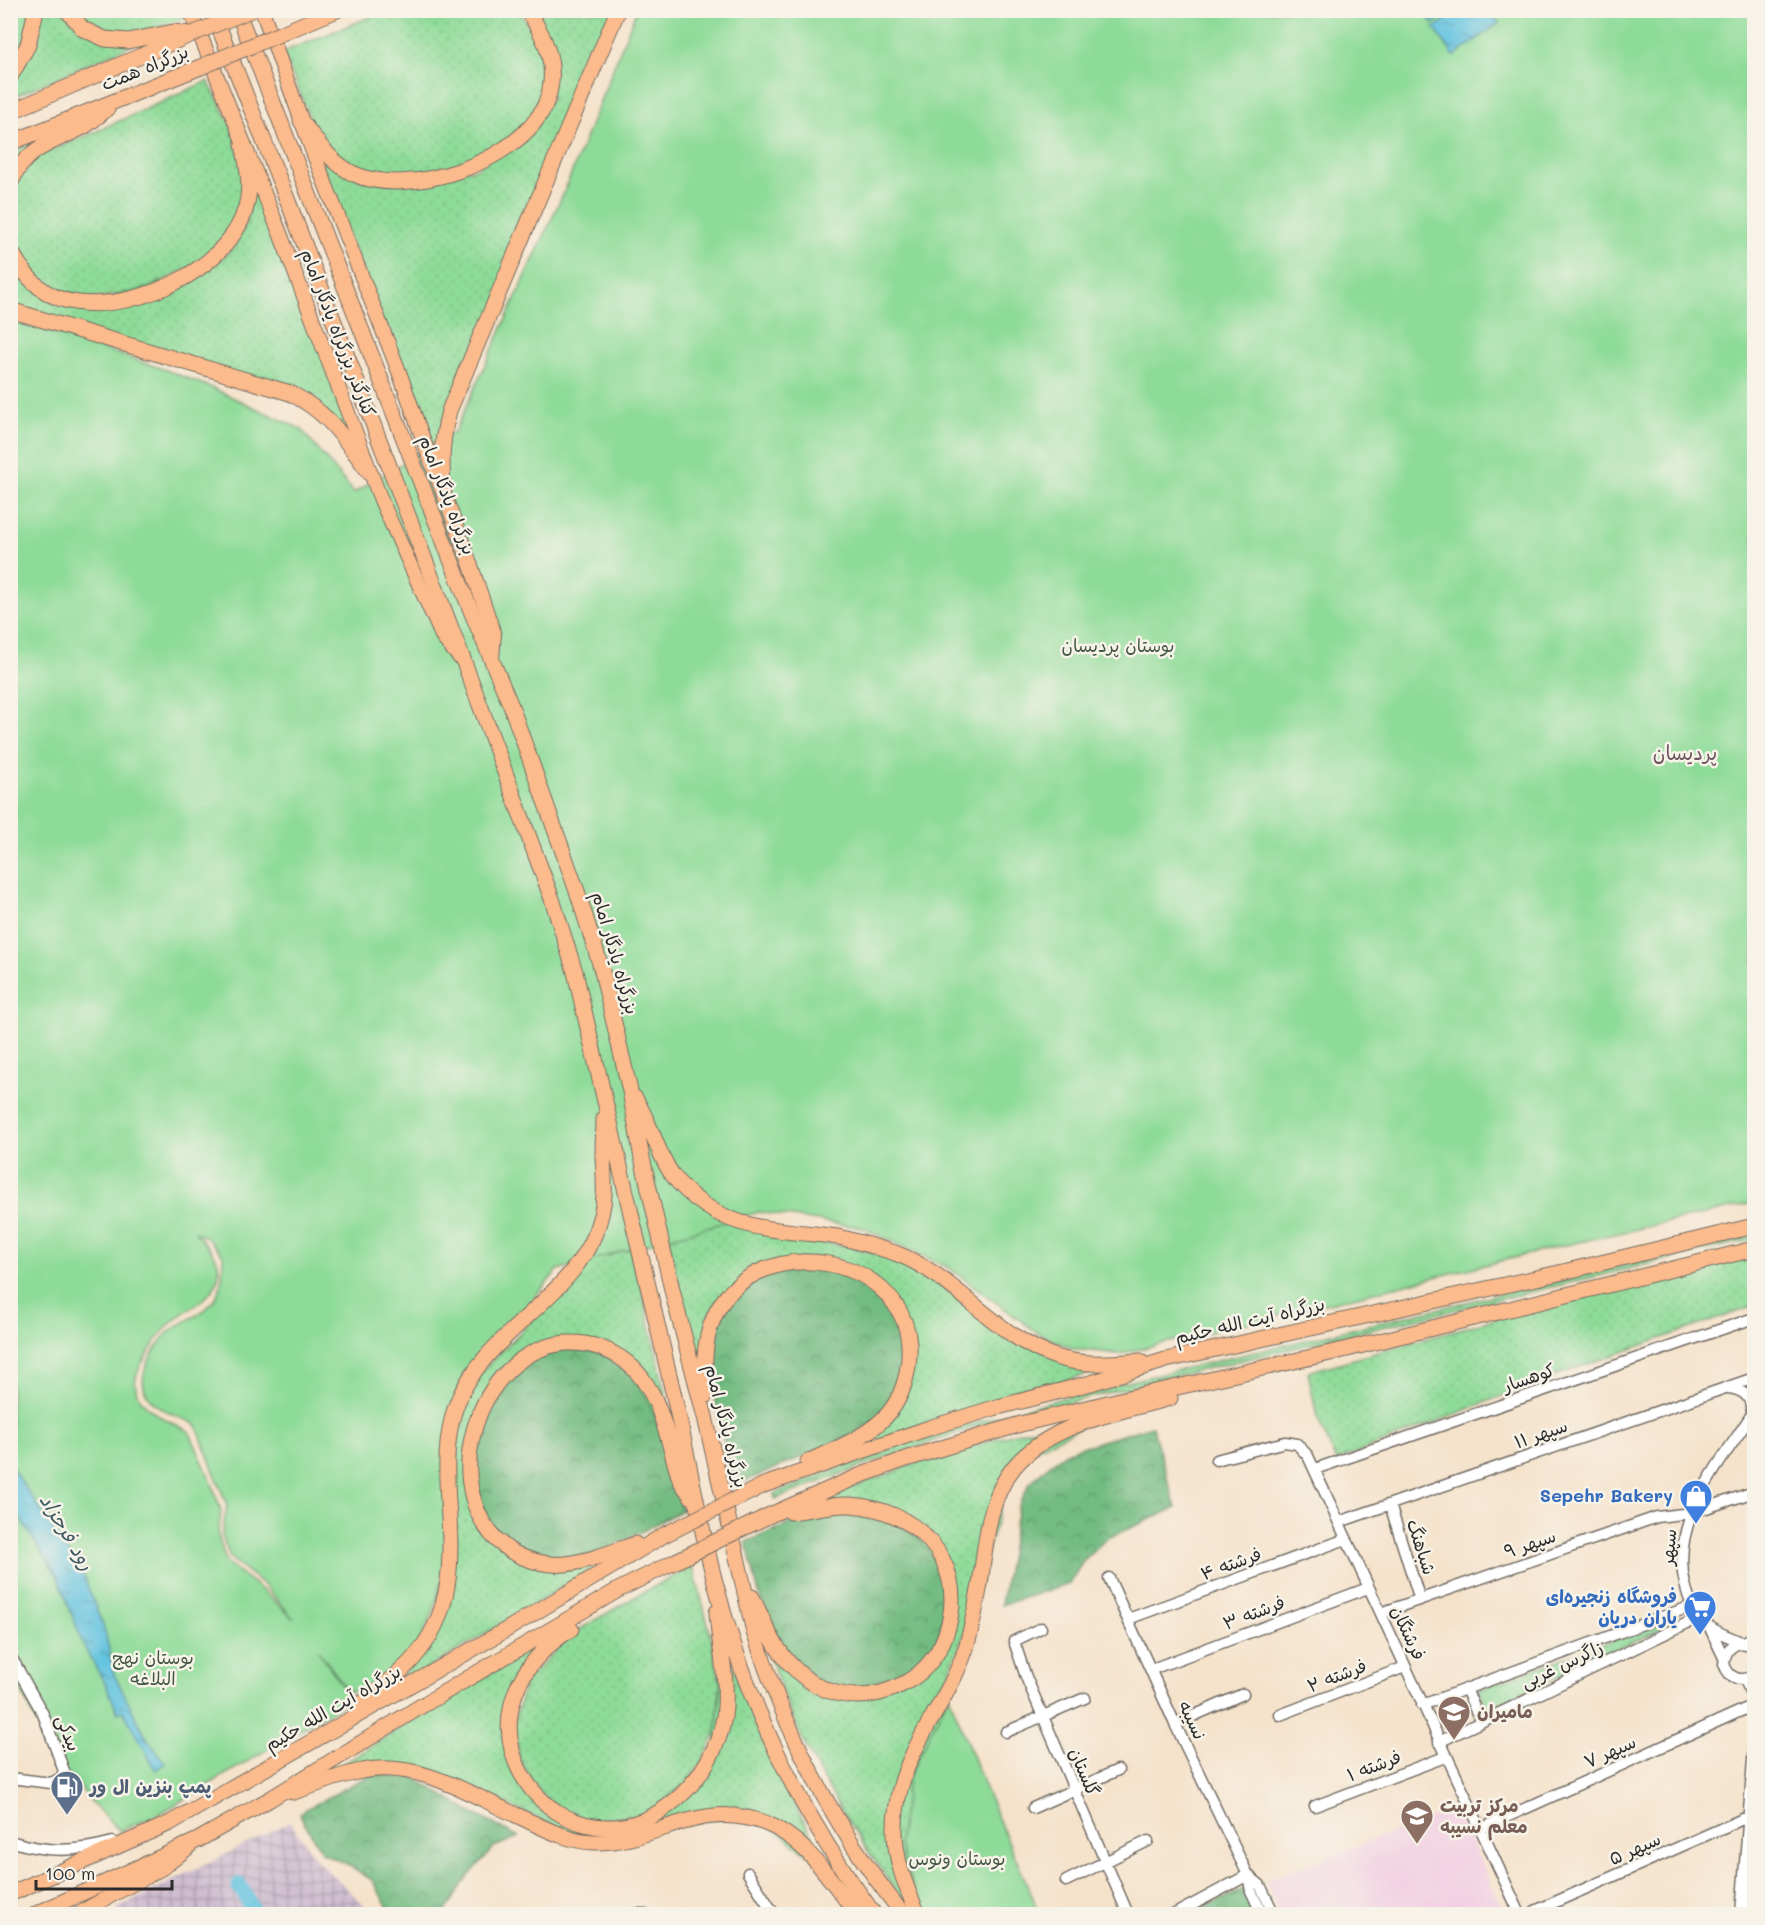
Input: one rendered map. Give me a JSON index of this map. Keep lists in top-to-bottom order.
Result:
{
  "streets": {
    "highway": ["بزرگراه همت", "بزرگراه یادگار امام", "بزرگراه آیت الله حکیم"],
    "main road": ["کنارگذر بزرگراه یادگار امام"],
    "street": [
      "کوهسار",
      "سپهر ۱۱",
      "سپهر ۹",
      "شباهنگ",
      "سپهر",
      "فرشته ۴",
      "فرشته ۳",
      "فرشتگان",
      "زاگرس غربی",
      "فرشته ۲",
      "نسیبه",
      "بیدکی",
      "سپهر ۷",
      "فرشته ۱",
      "گلستان",
      "سپهر ۵"
    ]
  },
  "crossings": [
    ["کوهسار", "فرشتگان"],
    ["سپهر ۱۱", "شباهنگ"],
    ["سپهر ۱۱", "فرشتگان"],
    ["سپهر ۹", "شباهنگ"],
    ["سپهر ۹", "سپهر"],
    ["سپهر ۹", "فرشتگان"],
    ["سپهر", "زاگرس غربی"],
    ["فرشته ۴", "فرشتگان"],
    ["فرشته ۴", "نسیبه"],
    ["فرشته ۳", "فرشتگان"],
    ["فرشته ۳", "نسیبه"],
    ["فرشتگان", "زاگرس غربی"],
    ["فرشتگان", "فرشته ۲"],
    ["فرشتگان", "سپهر ۷"],
    ["فرشتگان", "فرشته ۱"]
  ],
  "districts": ["پردیسان"],
  "water": ["رود فرحزاد"],
  "parks": ["بوستان پردیسان", "بوستان نهج البلاغه", "بوستان ونوس"],
  "places": {
    "shop": ["Sepehr Bakery"],
    "supermarket": ["فروشگاه زنجیره‌ای یاران دریان"],
    "school or university": ["مامیران", "مرکز تربیت معلم نسیبه"],
    "fuel station": ["پمپ بنزین ال ور"]
  },
  "scale_bar": "100 m"
}
